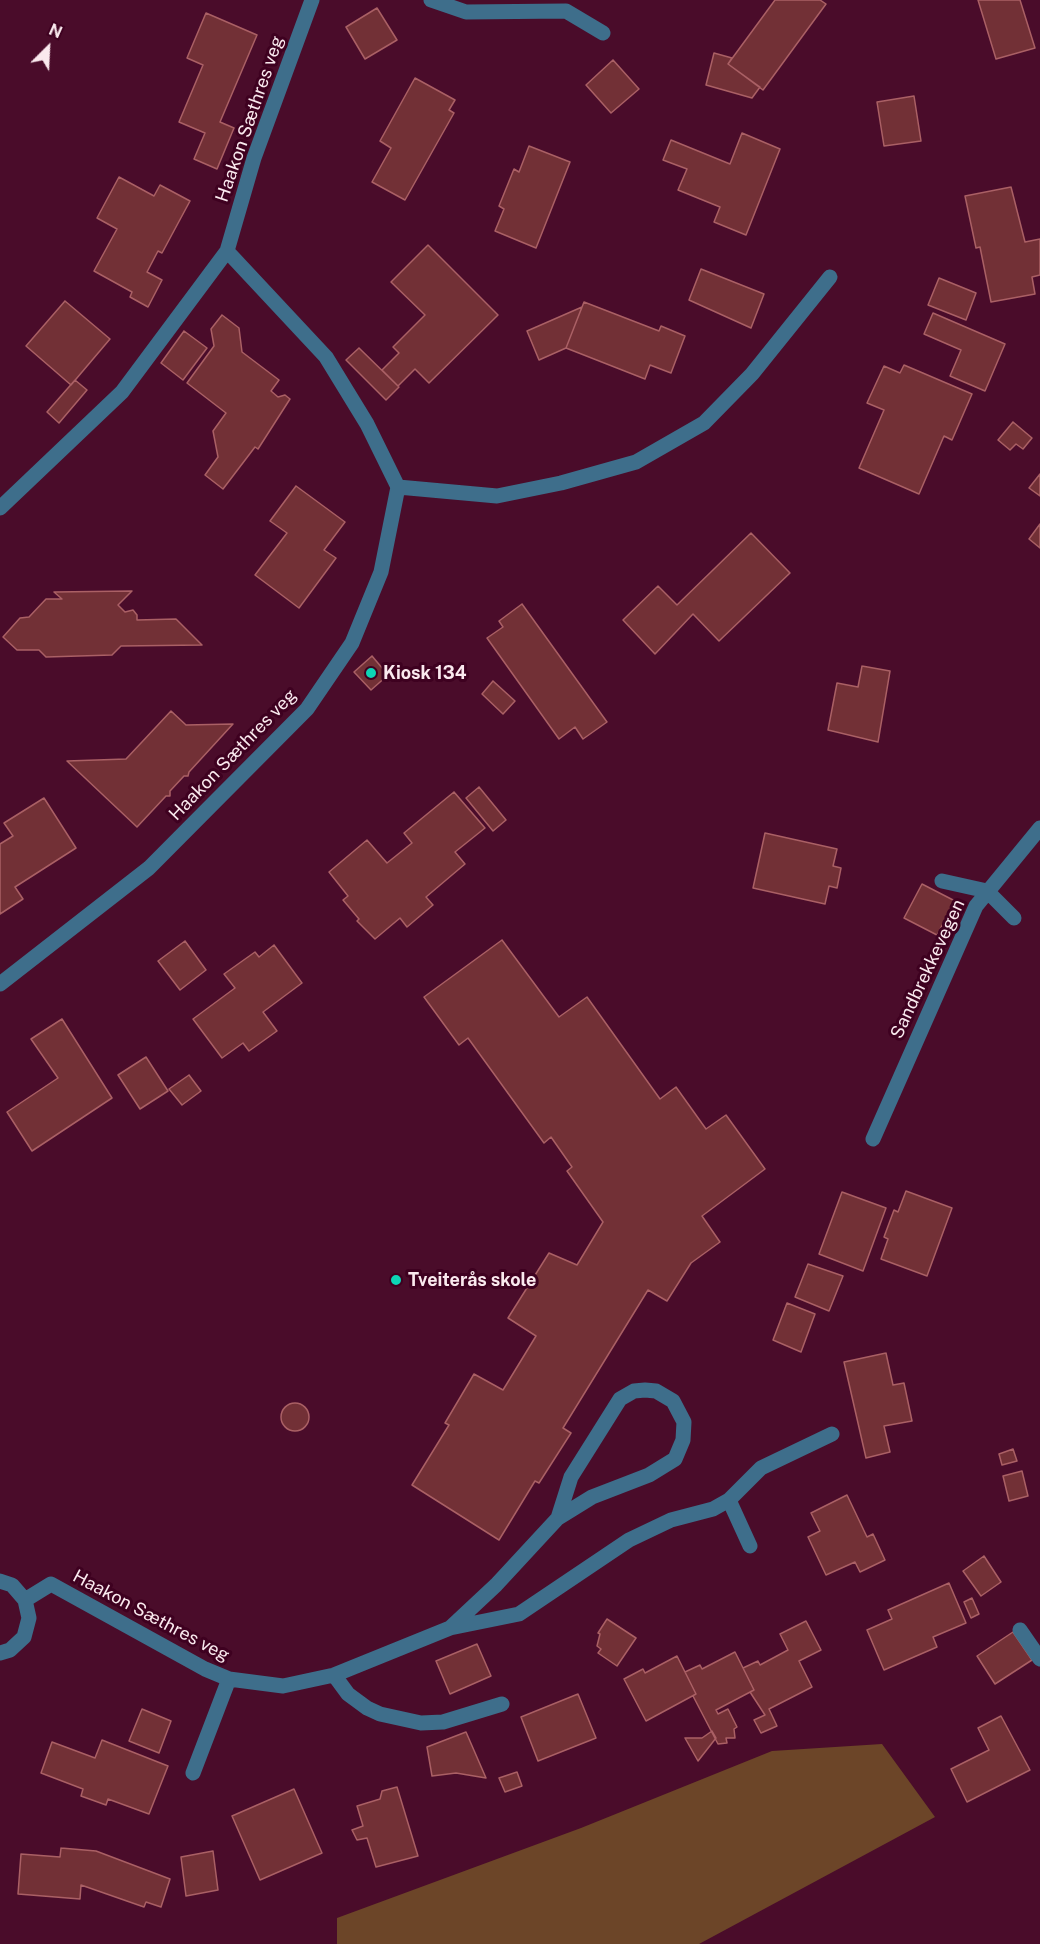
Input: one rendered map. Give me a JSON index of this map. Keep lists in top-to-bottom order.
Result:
{
  "streets": {
    "street": ["Haakon Sæthres veg", "Sandbrekkevegen"]
  },
  "places": ["Kiosk 134", "Tveiterås skole"],
  "north": "top right"
}
